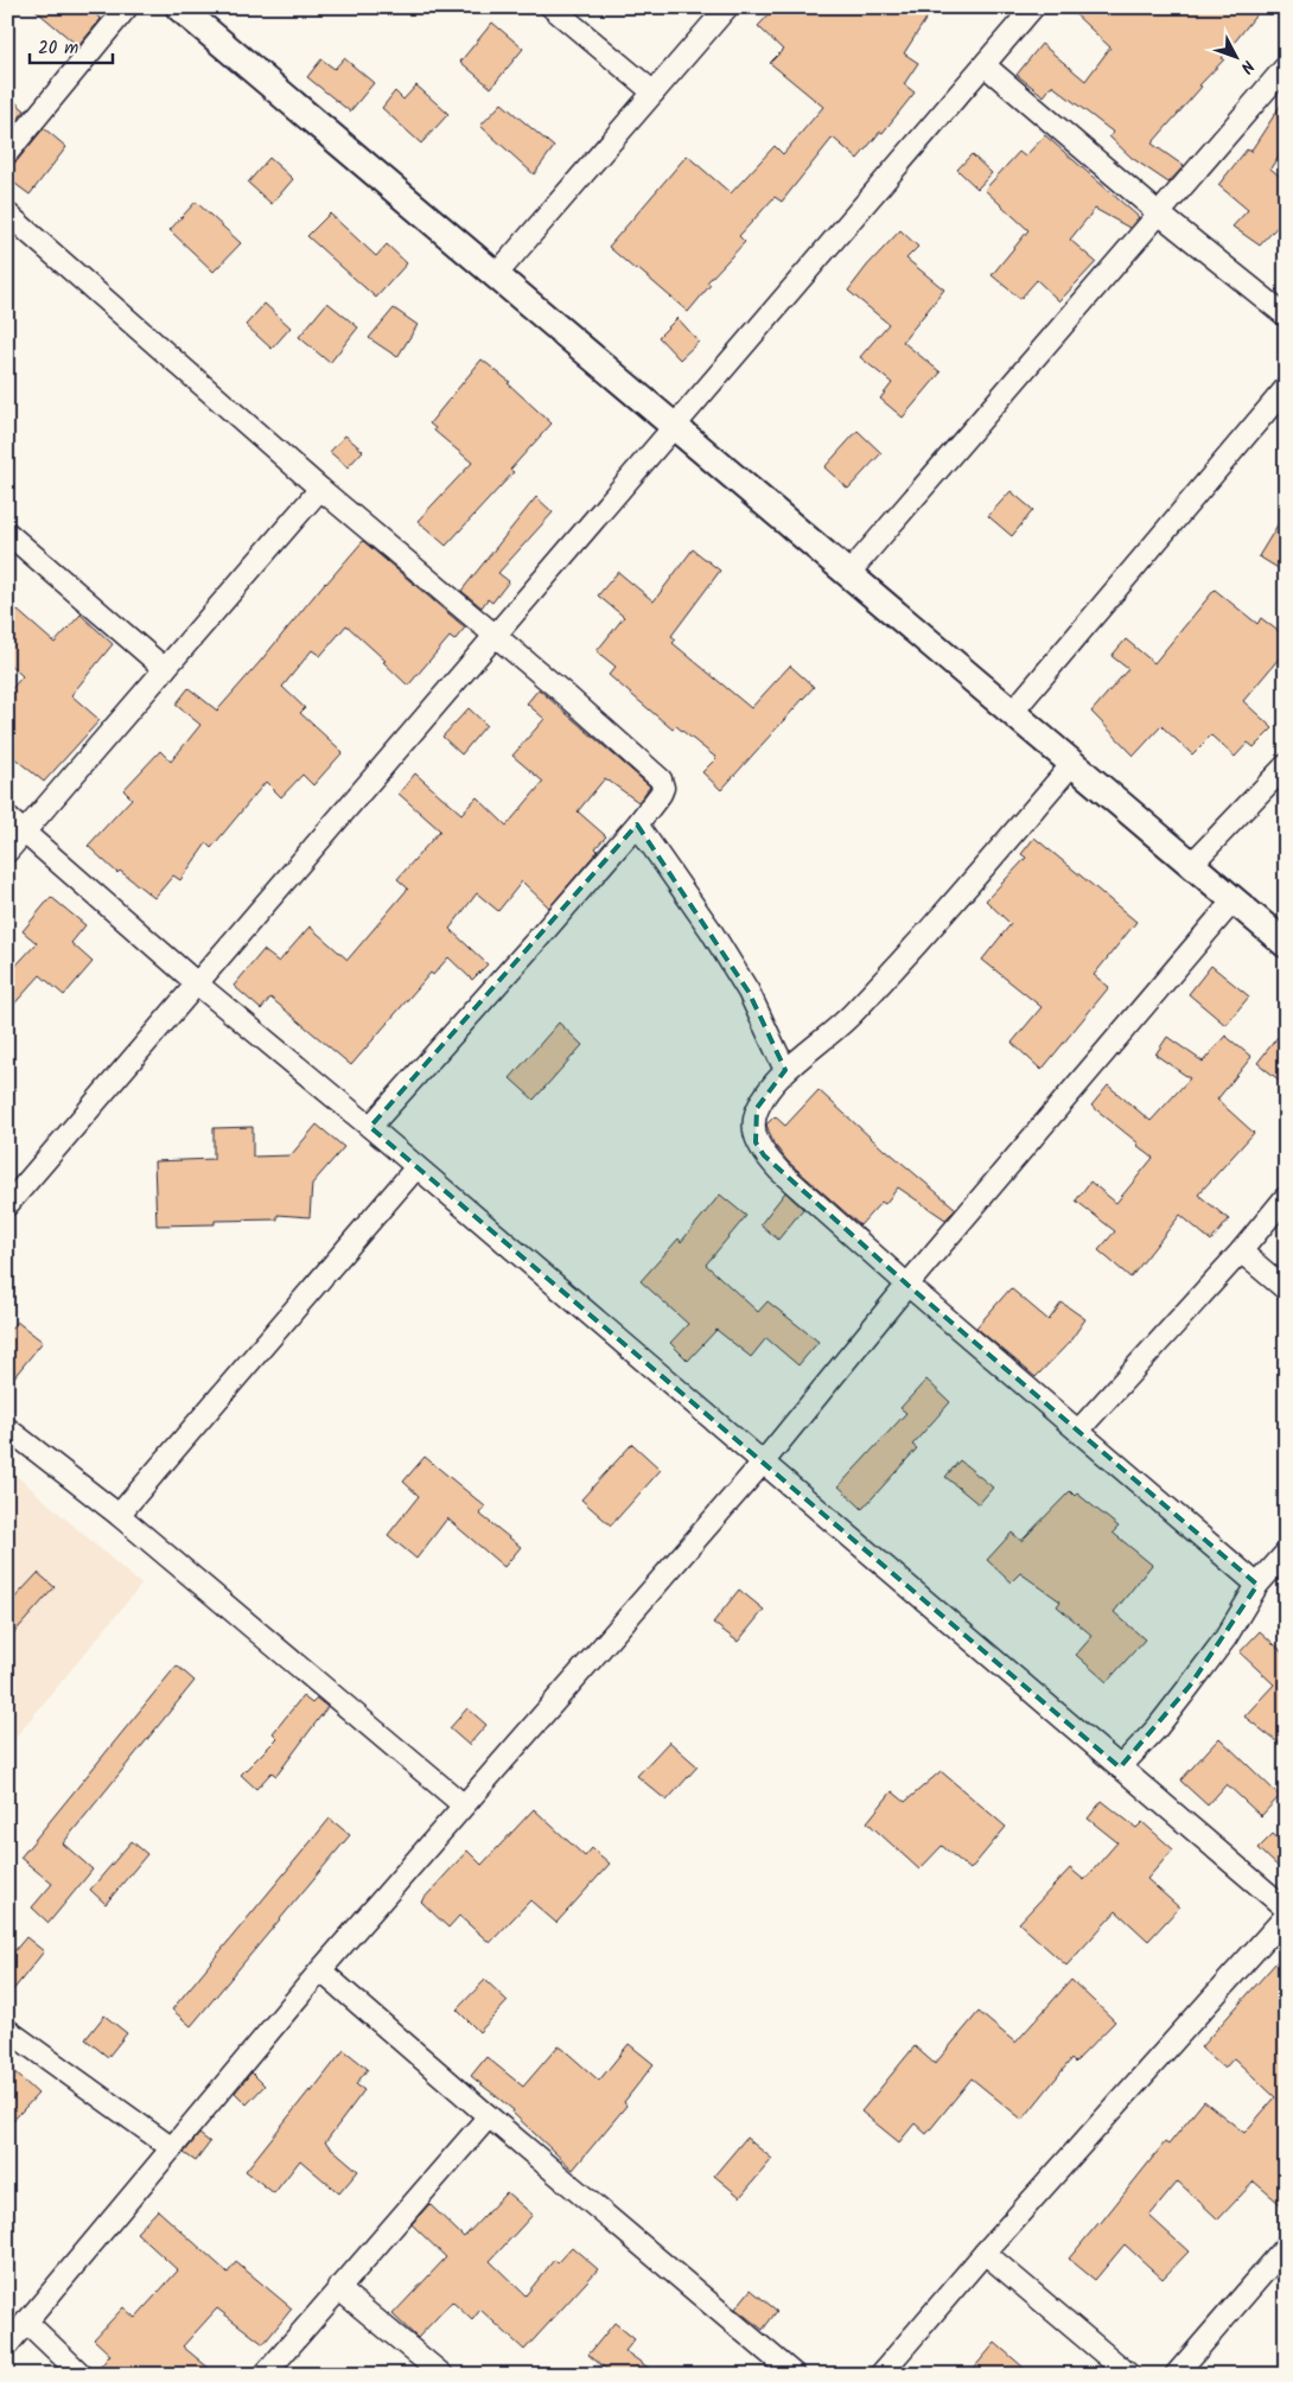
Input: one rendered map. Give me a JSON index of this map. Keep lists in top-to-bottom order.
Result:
{
  "scale_bar": "20 m",
  "north": "bottom right"
}
